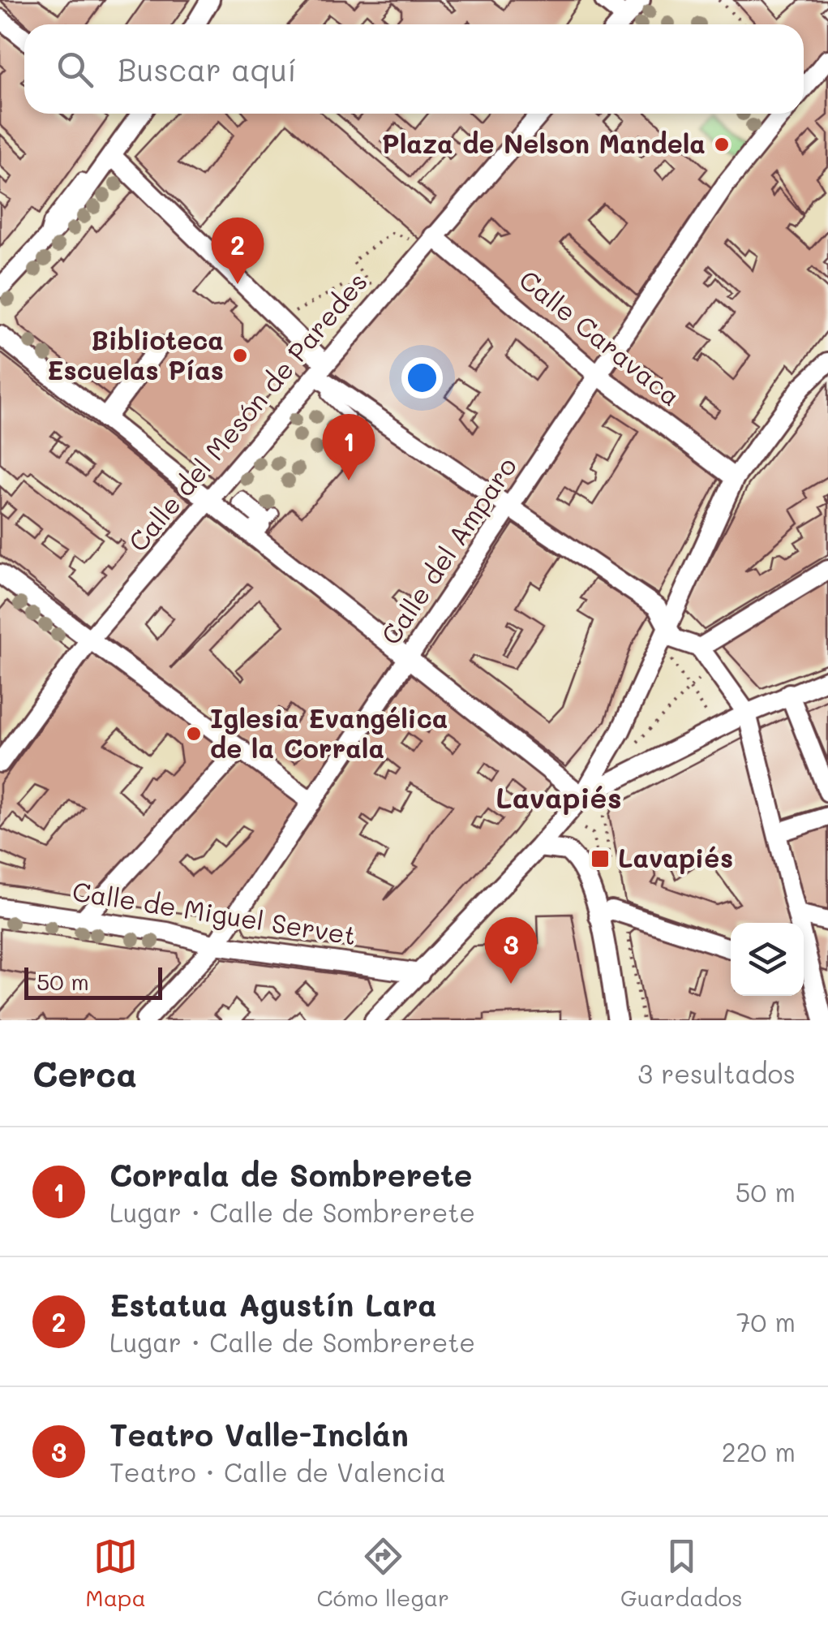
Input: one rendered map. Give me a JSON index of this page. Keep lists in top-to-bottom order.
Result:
{
  "streets": {
    "street": [
      "Calle Caravaca",
      "Calle del Mesón de Paredes",
      "Calle del Amparo",
      "Calle de Miguel Servet"
    ]
  },
  "crossings": [
    ["Calle Caravaca", "Calle del Mesón de Paredes"],
    ["Calle Caravaca", "Calle del Amparo"],
    ["Calle del Amparo", "Calle de Miguel Servet"]
  ],
  "districts": ["Lavapiés"],
  "places": {
    "other": ["Plaza de Nelson Mandela", "Biblioteca Escuelas Pías", "Iglesia Evangélica de la Corrala"],
    "transit": ["Lavapiés"]
  },
  "scale_bar": "50 m",
  "page": {
    "search": "Buscar aquí",
    "pins": ["2", "1", "3"],
    "scale": "50 m",
    "heading": ["Cerca", "3 resultados"],
    "list": [
      {
        "mark": "1",
        "name": "Corrala de Sombrerete",
        "note": "Lugar · Calle de Sombrerete",
        "value": "50 m"
      },
      {
        "mark": "2",
        "name": "Estatua Agustín Lara",
        "note": "Lugar · Calle de Sombrerete",
        "value": "70 m"
      },
      {
        "mark": "3",
        "name": "Teatro Valle-Inclán",
        "note": "Teatro · Calle de Valencia",
        "value": "220 m"
      }
    ],
    "nav": ["Mapa", "Cómo llegar", "Guardados"]
  }
}
